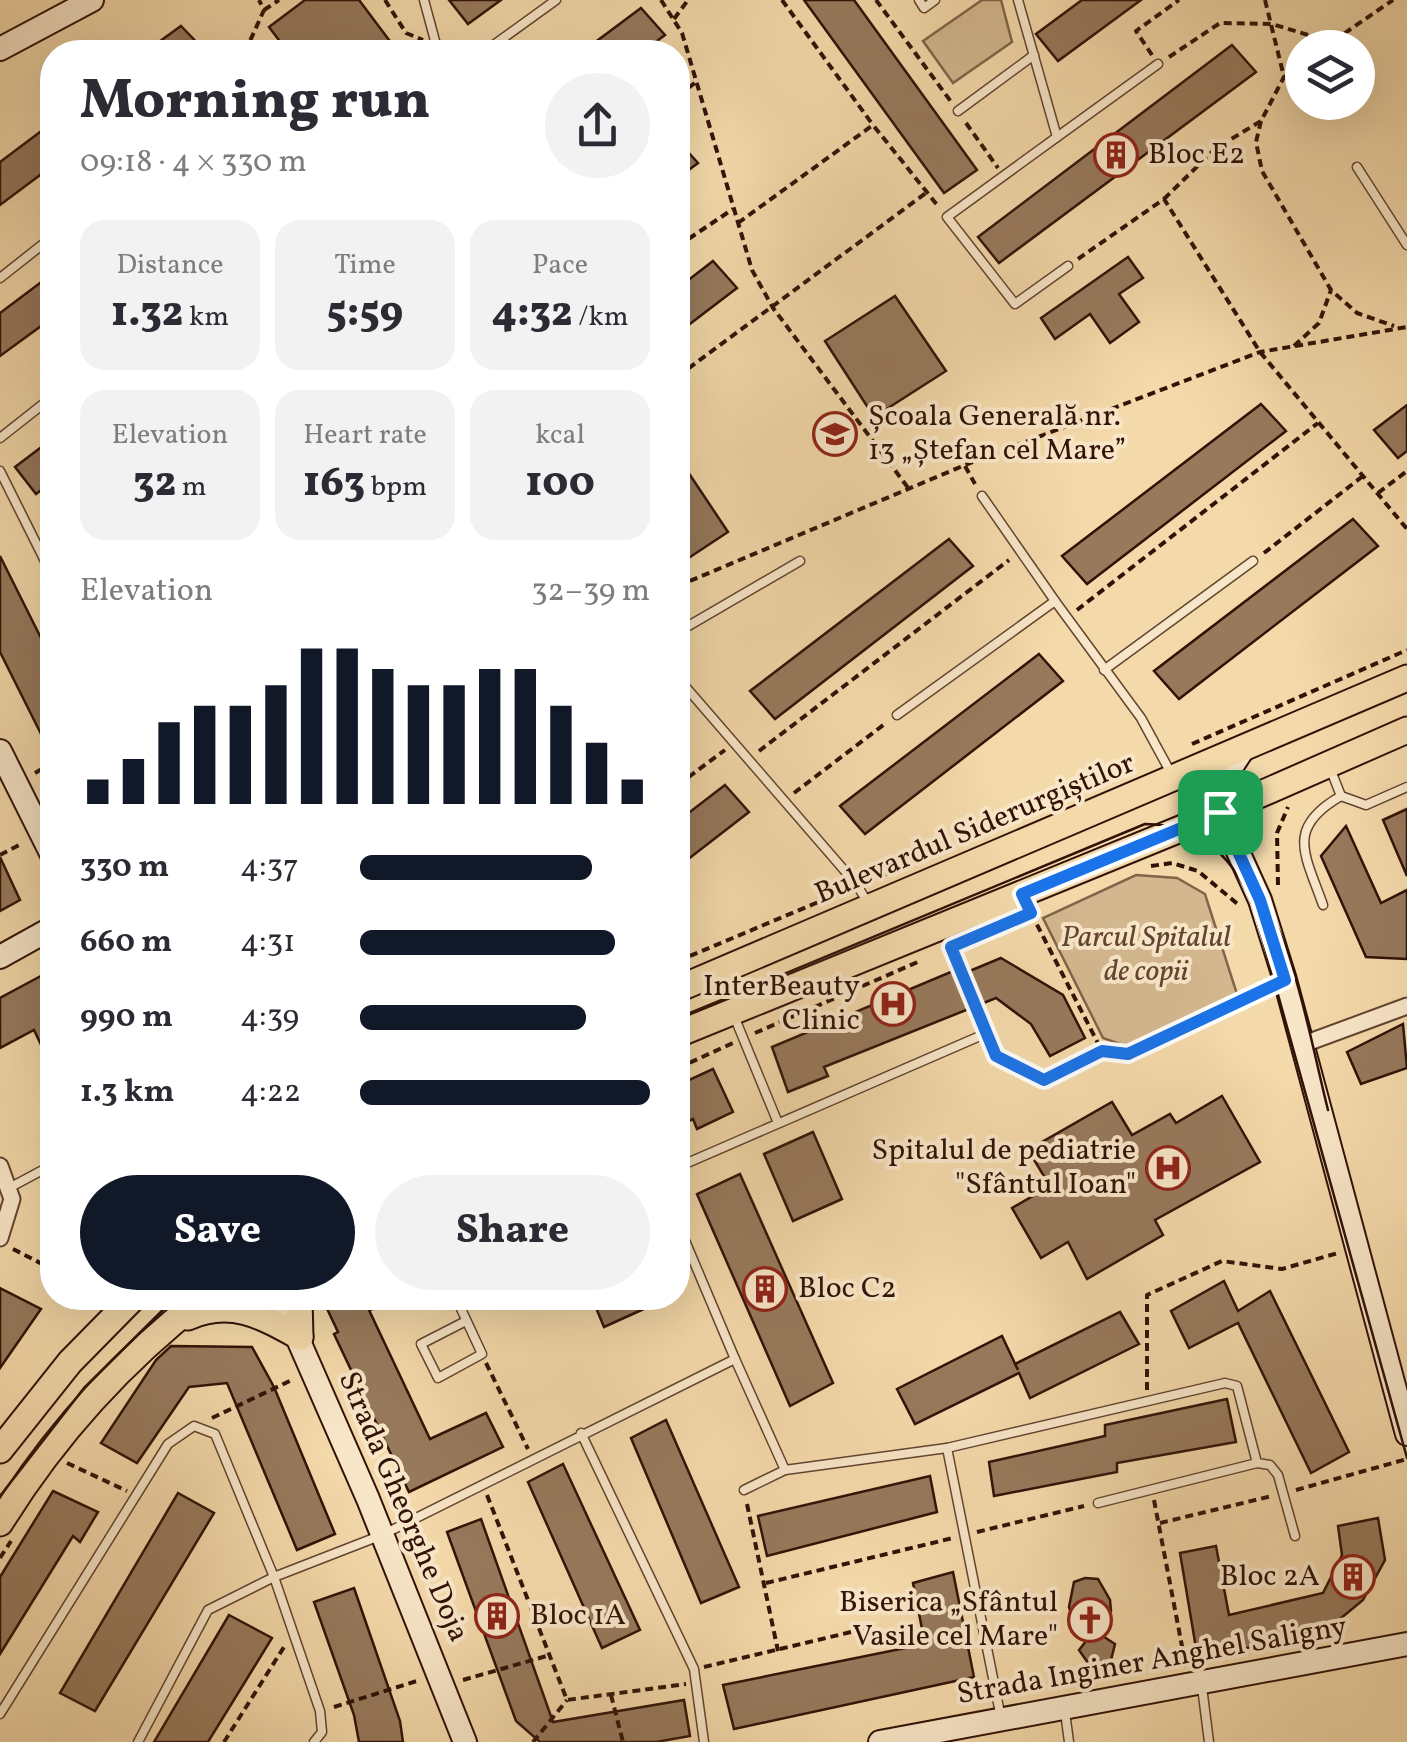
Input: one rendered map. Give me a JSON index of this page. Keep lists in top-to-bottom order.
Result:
{
  "streets": {
    "main road": ["Bulevardul Siderurgiștilor"],
    "street": ["Strada Gheorghe Doja", "Strada Inginer Anghel Saligny"]
  },
  "parks": ["Parcul Spitalul de copii"],
  "places": {
    "building": [
      "Bloc E2",
      "Bloc C2",
      "Bloc 2A",
      "Bloc 1A"
    ],
    "school or university": ["Școala Generală nr. 13 „Ștefan cel Mare”"],
    "hospital": ["InterBeauty Clinic", "Spitalul de pediatrie \"Sfântul Ioan\""],
    "church": ["Biserica „Sfântul Vasile cel Mare\""]
  },
  "page": {
    "heading": ["Morning run", "09:18 · 4 × 330 m"],
    "stats": [
      ["Distance", "1.32 km"],
      ["Time", "5:59"],
      ["Pace", "4:32 /km"],
      ["Elevation", "32 m"],
      ["Heart rate", "163 bpm"],
      ["kcal", "100"]
    ],
    "chart": ["Elevation", "32–39 m"],
    "list": [
      {
        "name": "330 m",
        "note": "4:37"
      },
      {
        "name": "660 m",
        "note": "4:31"
      },
      {
        "name": "990 m",
        "note": "4:39"
      },
      {
        "name": "1.3 km",
        "note": "4:22"
      }
    ],
    "buttons": ["Save", "Share"]
  }
}
